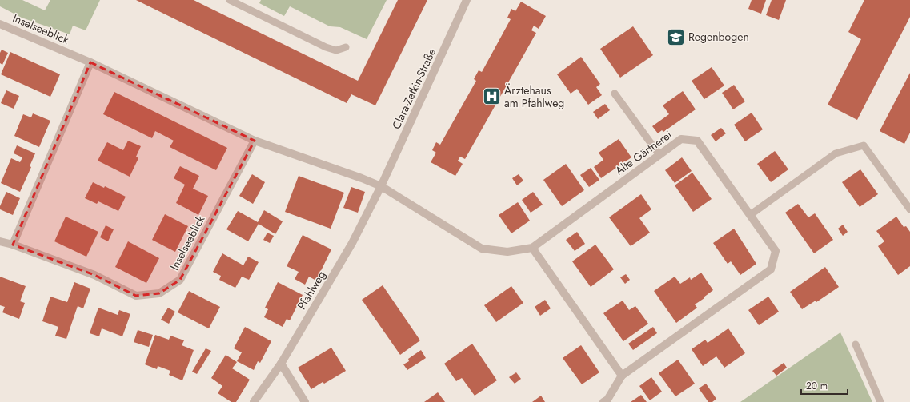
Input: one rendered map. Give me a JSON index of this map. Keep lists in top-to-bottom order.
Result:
{
  "streets": {
    "street": [
      "Inselseeblick",
      "Clara-Zetkin-Straße",
      "Alte Gärtnerei",
      "Pfahlweg"
    ]
  },
  "crossings": [
    ["Inselseeblick", "Clara-Zetkin-Straße"],
    ["Inselseeblick", "Alte Gärtnerei"],
    ["Inselseeblick", "Pfahlweg"],
    ["Clara-Zetkin-Straße", "Alte Gärtnerei"],
    ["Clara-Zetkin-Straße", "Pfahlweg"],
    ["Alte Gärtnerei", "Pfahlweg"]
  ],
  "places": {
    "school or university": ["Regenbogen"],
    "hospital": ["Ärztehaus am Pfahlweg"]
  },
  "scale_bar": "20 m"
}
